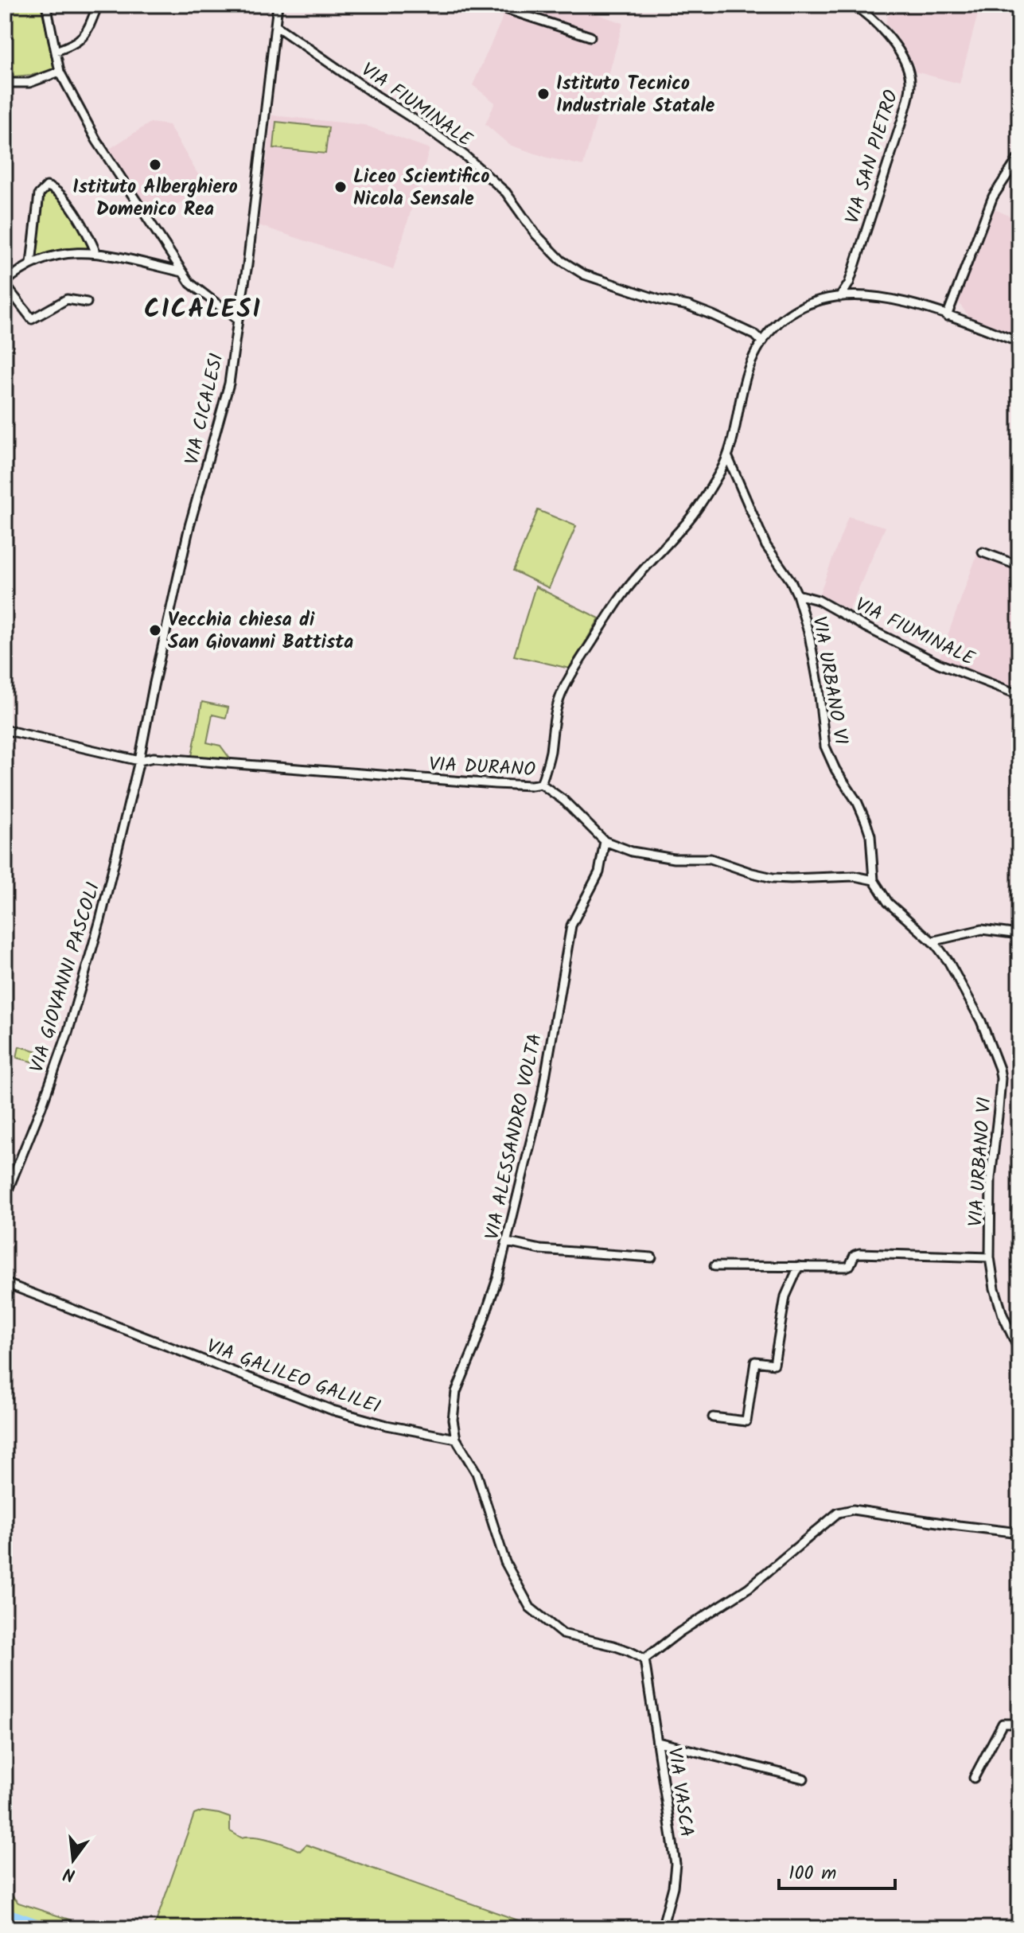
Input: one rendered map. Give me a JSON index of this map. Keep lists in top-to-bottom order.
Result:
{
  "streets": {
    "street": [
      "VIA FIUMINALE",
      "VIA SAN PIETRO",
      "VIA CICALESI",
      "VIA URBANO VI",
      "VIA DURANO",
      "VIA GIOVANNI PASCOLI",
      "VIA ALESSANDRO VOLTA",
      "VIA GALILEO GALILEI",
      "VIA VASCA"
    ]
  },
  "crossings": [
    ["VIA FIUMINALE", "VIA CICALESI"],
    ["VIA FIUMINALE", "VIA URBANO VI"],
    ["VIA CICALESI", "VIA DURANO"],
    ["VIA CICALESI", "VIA GIOVANNI PASCOLI"],
    ["VIA URBANO VI", "VIA DURANO"],
    ["VIA DURANO", "VIA GIOVANNI PASCOLI"],
    ["VIA DURANO", "VIA ALESSANDRO VOLTA"],
    ["VIA ALESSANDRO VOLTA", "VIA GALILEO GALILEI"]
  ],
  "districts": ["CICALESI"],
  "places": [
    "Istituto Tecnico Industriale Statale",
    "Istituto Alberghiero Domenico Rea",
    "Liceo Scientifico Nicola Sensale",
    "Vecchia chiesa di San Giovanni Battista"
  ],
  "scale_bar": "100 m",
  "north": "bottom"
}
